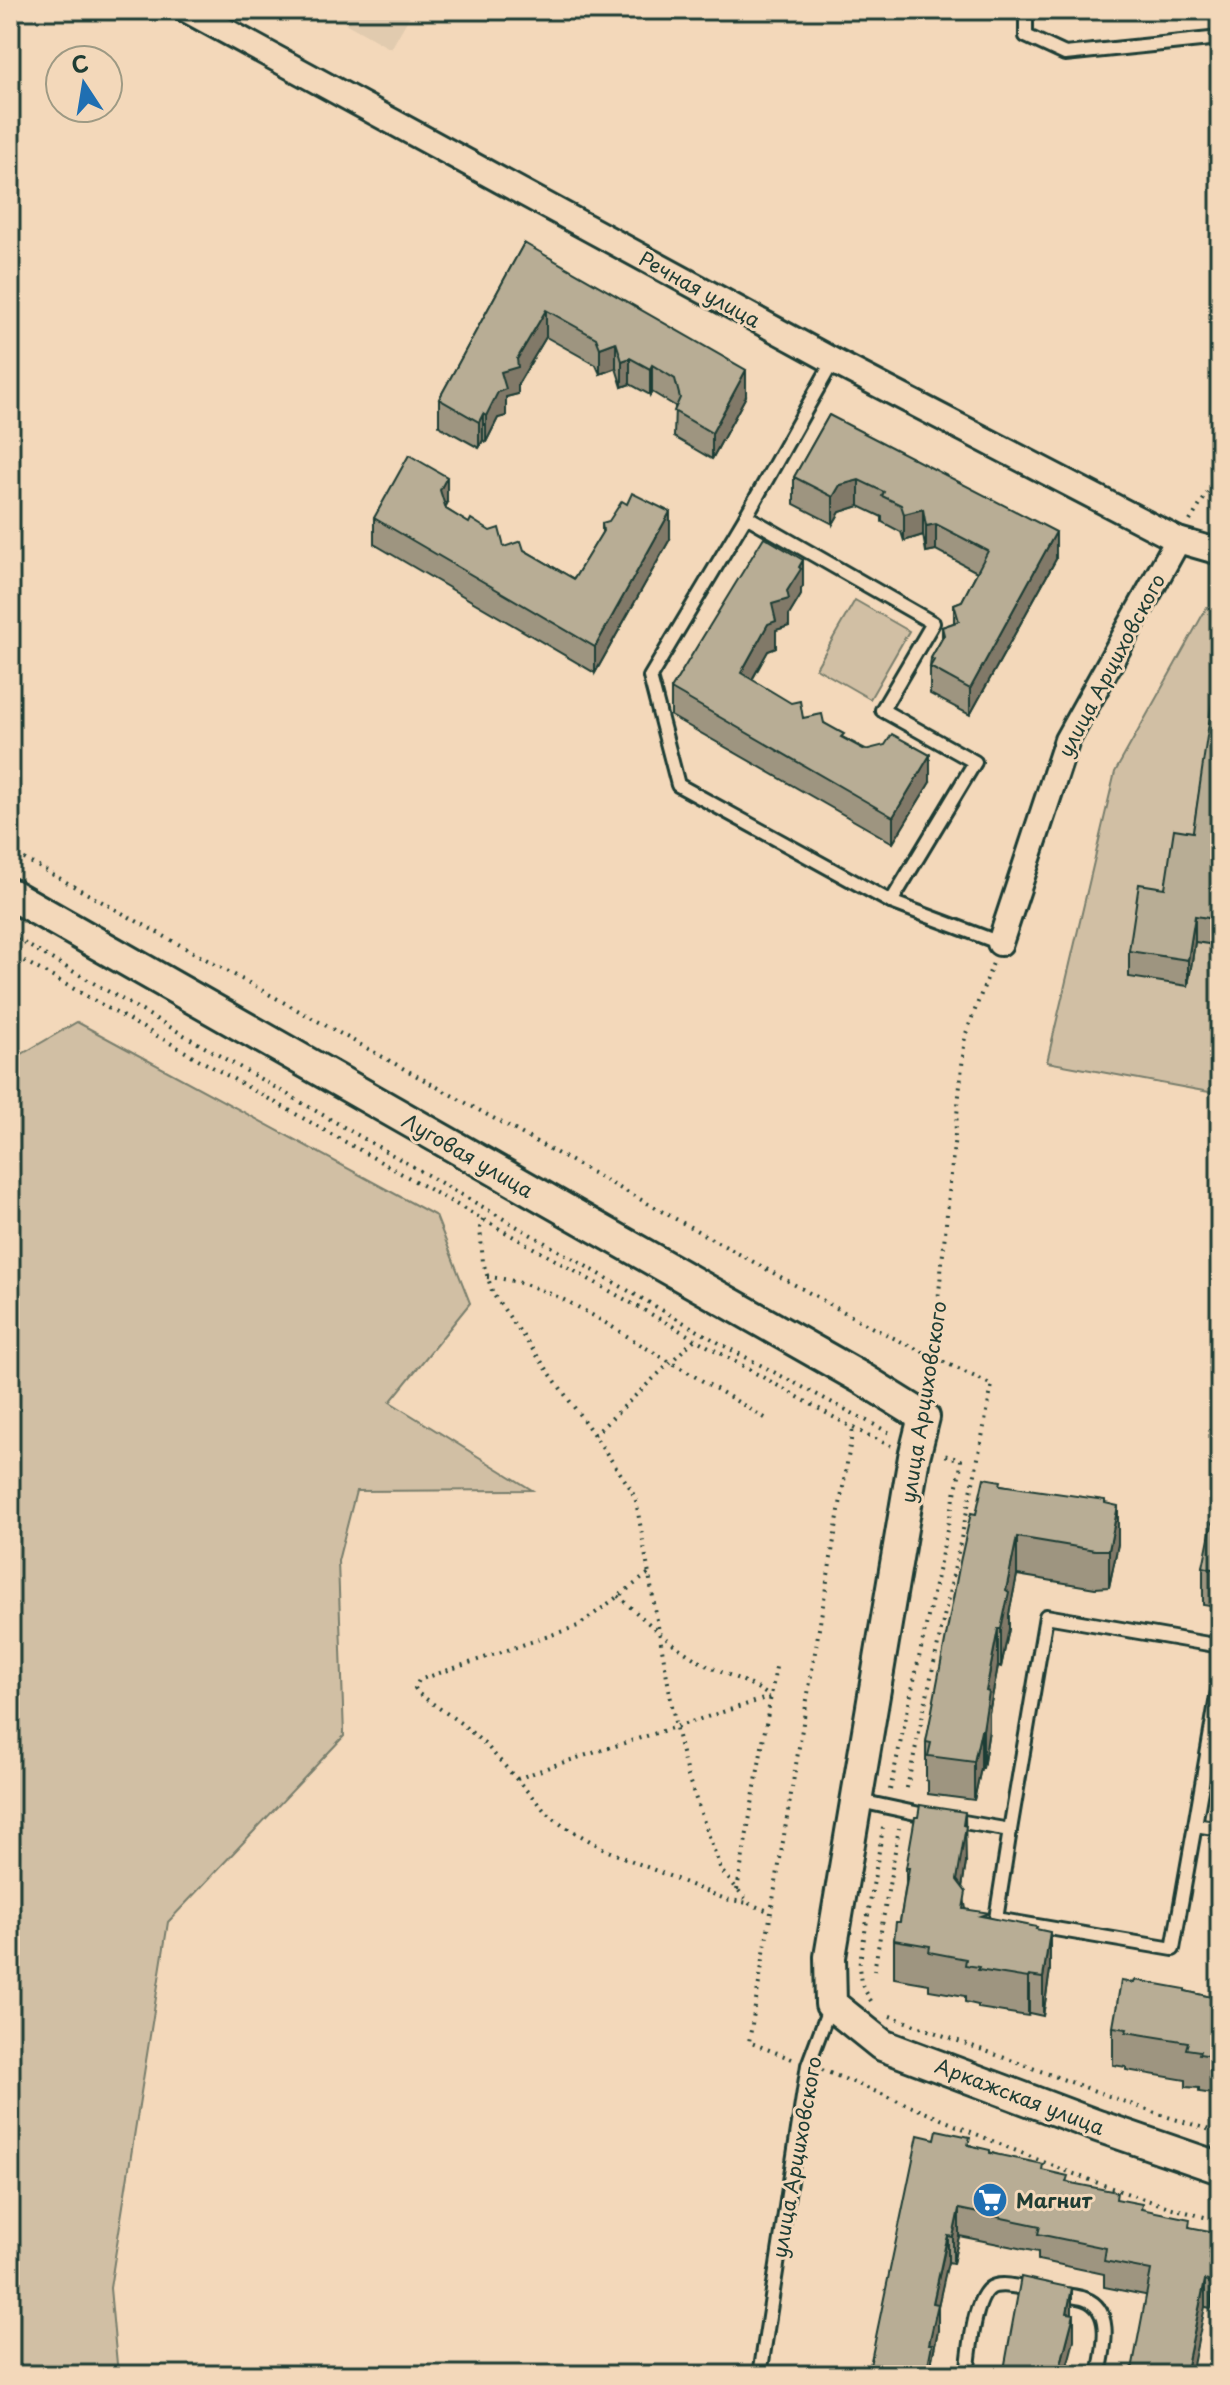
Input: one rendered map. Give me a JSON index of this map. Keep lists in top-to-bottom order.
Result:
{
  "streets": {
    "street": [
      "Речная улица",
      "улица Арциховского",
      "Луговая улица",
      "Аркажская улица"
    ]
  },
  "crossings": [
    ["Речная улица", "улица Арциховского"],
    ["улица Арциховского", "Луговая улица"],
    ["улица Арциховского", "Аркажская улица"]
  ],
  "places": {
    "supermarket": ["Магнит"]
  },
  "north": "top"
}
